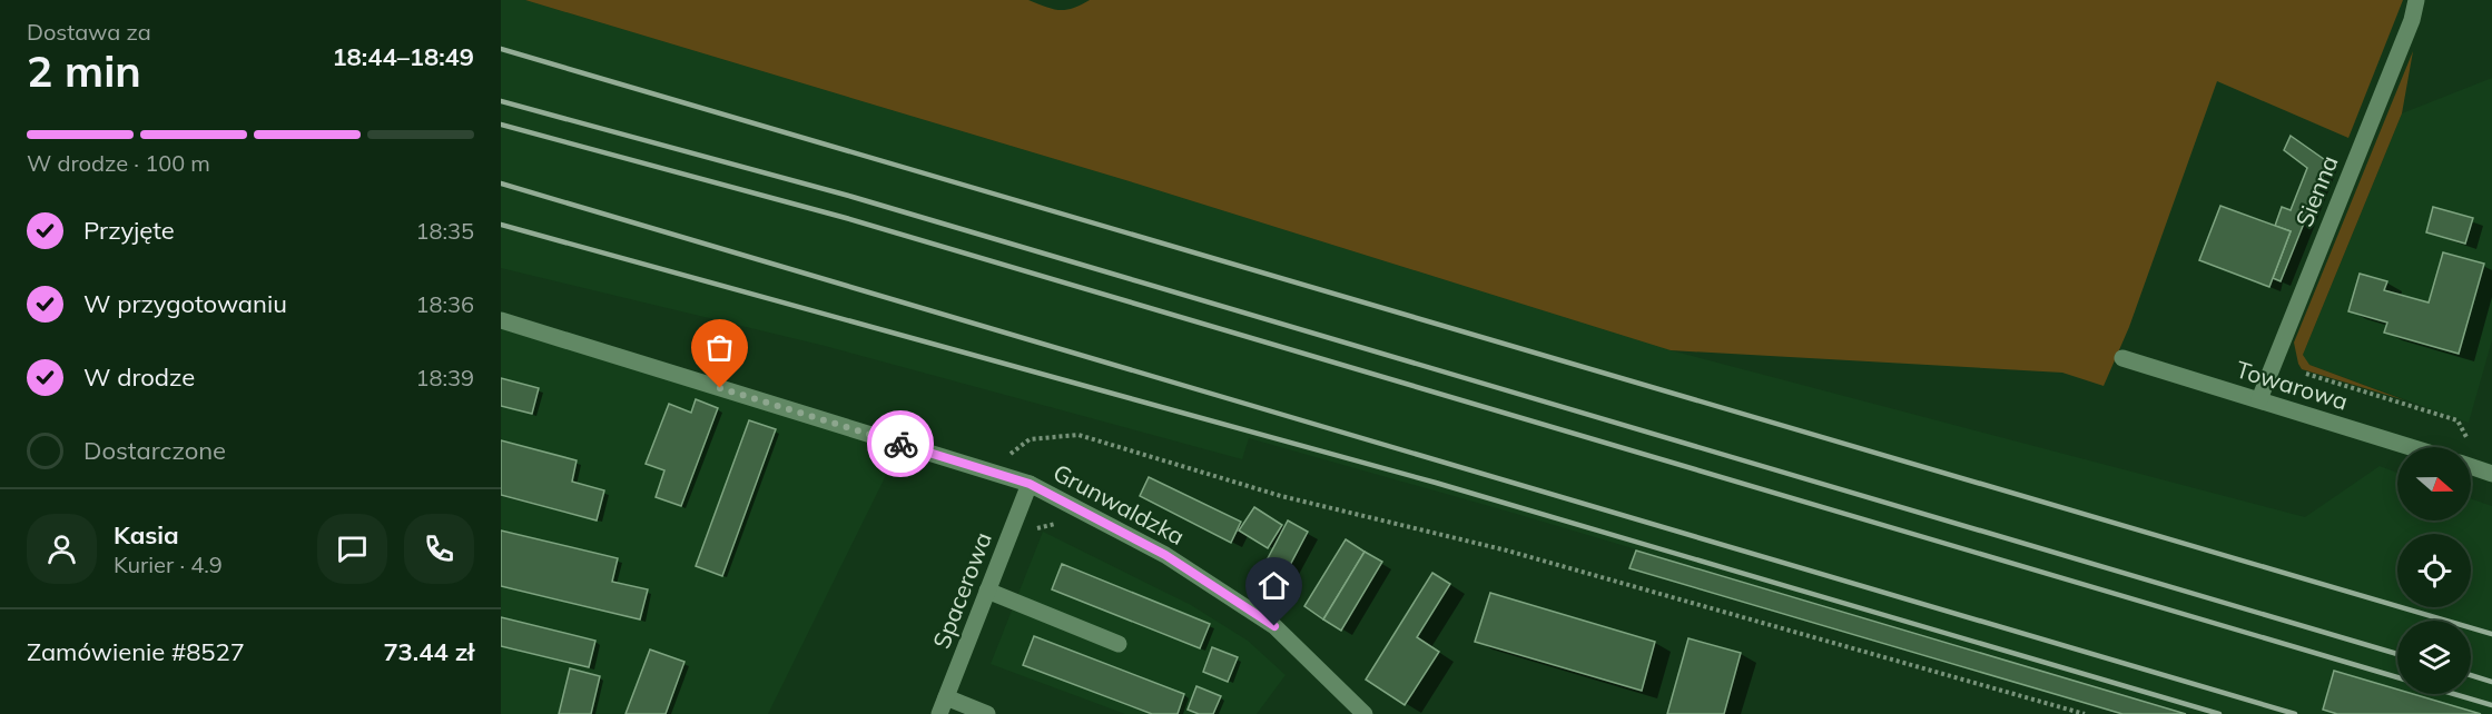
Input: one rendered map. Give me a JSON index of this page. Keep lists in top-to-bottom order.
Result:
{
  "streets": {
    "street": [
      "Sienna",
      "Towarowa",
      "Grunwaldzka",
      "Spacerowa"
    ]
  },
  "crossings": [
    ["Sienna", "Towarowa"],
    ["Grunwaldzka", "Spacerowa"]
  ],
  "north": "right",
  "page": {
    "heading": ["2 min", "Dostawa za", "18:44–18:49"],
    "panel": [
      "Kasia",
      "Kurier · 4.9",
      "Zamówienie #8527",
      "73.44 zł"
    ],
    "bar": "W drodze · 100 m",
    "list": [
      ["Przyjęte", "18:35"],
      ["W przygotowaniu", "18:36"],
      ["W drodze", "18:39"],
      "Dostarczone"
    ]
  }
}
